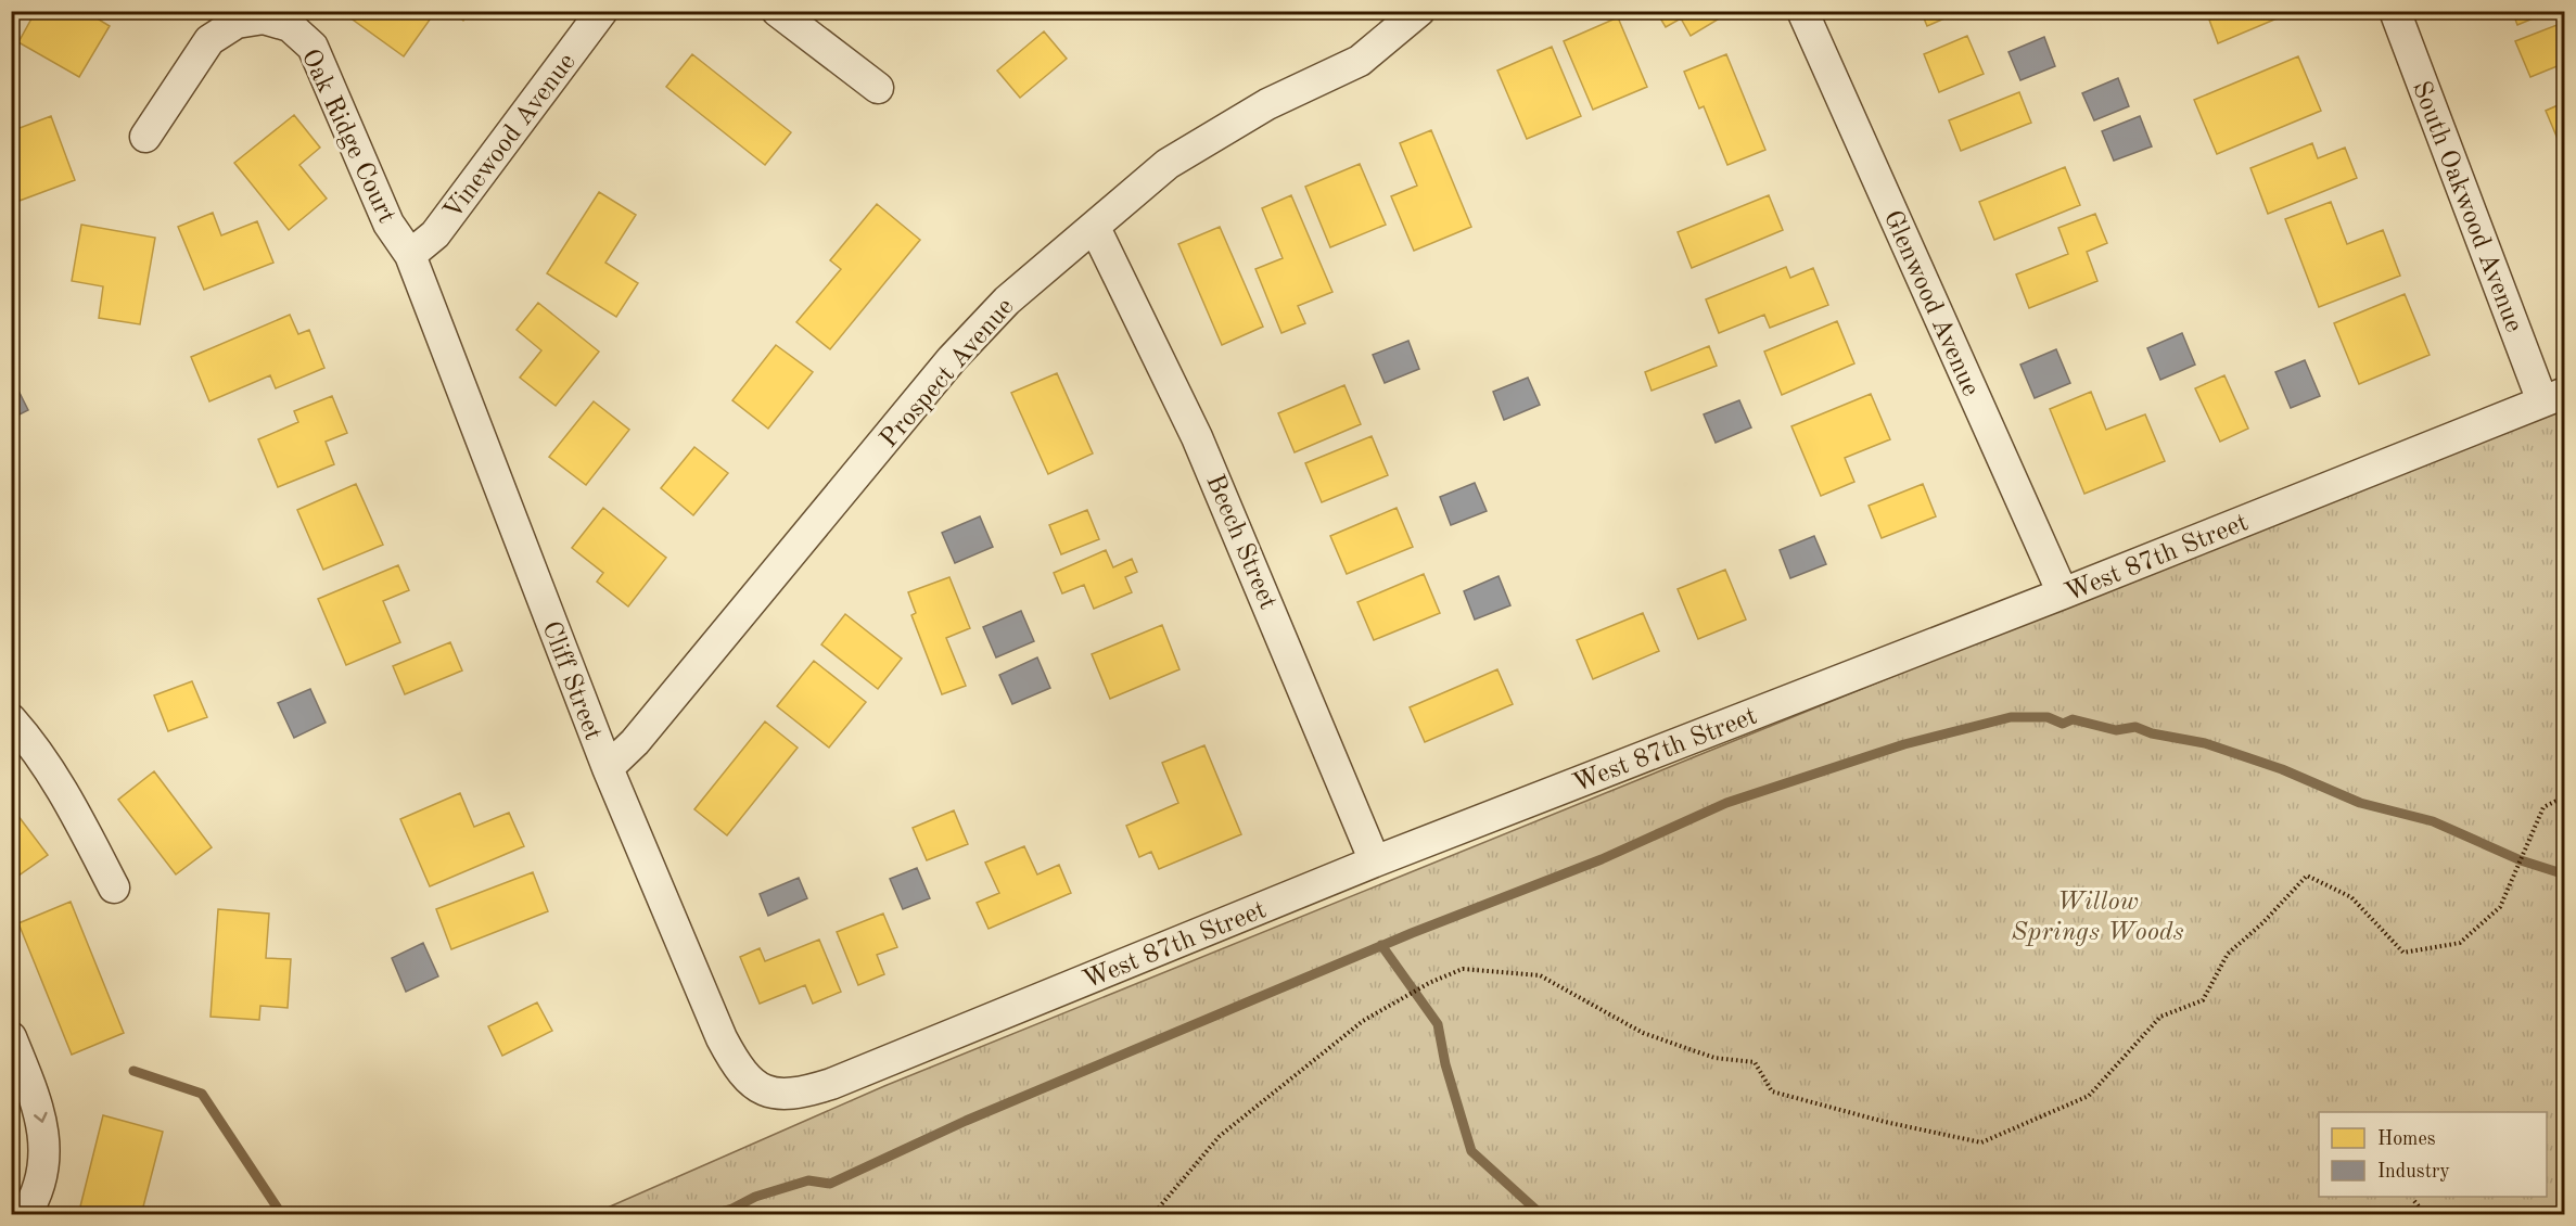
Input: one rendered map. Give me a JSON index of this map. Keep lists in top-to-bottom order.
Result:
{
  "streets": {
    "street": [
      "Oak Ridge Court",
      "Vinewood Avenue",
      "South Oakwood Avenue",
      "Glenwood Avenue",
      "Prospect Avenue",
      "Beech Street",
      "West 87th Street",
      "Cliff Street"
    ]
  },
  "crossings": [
    ["Oak Ridge Court", "Vinewood Avenue"],
    ["Oak Ridge Court", "Cliff Street"],
    ["Vinewood Avenue", "Cliff Street"],
    ["South Oakwood Avenue", "West 87th Street"],
    ["Glenwood Avenue", "West 87th Street"],
    ["Prospect Avenue", "Beech Street"],
    ["Prospect Avenue", "Cliff Street"],
    ["Beech Street", "West 87th Street"],
    ["West 87th Street", "Cliff Street"]
  ],
  "parks": ["Willow Springs Woods"],
  "legend": ["Homes", "Industry"]
}
